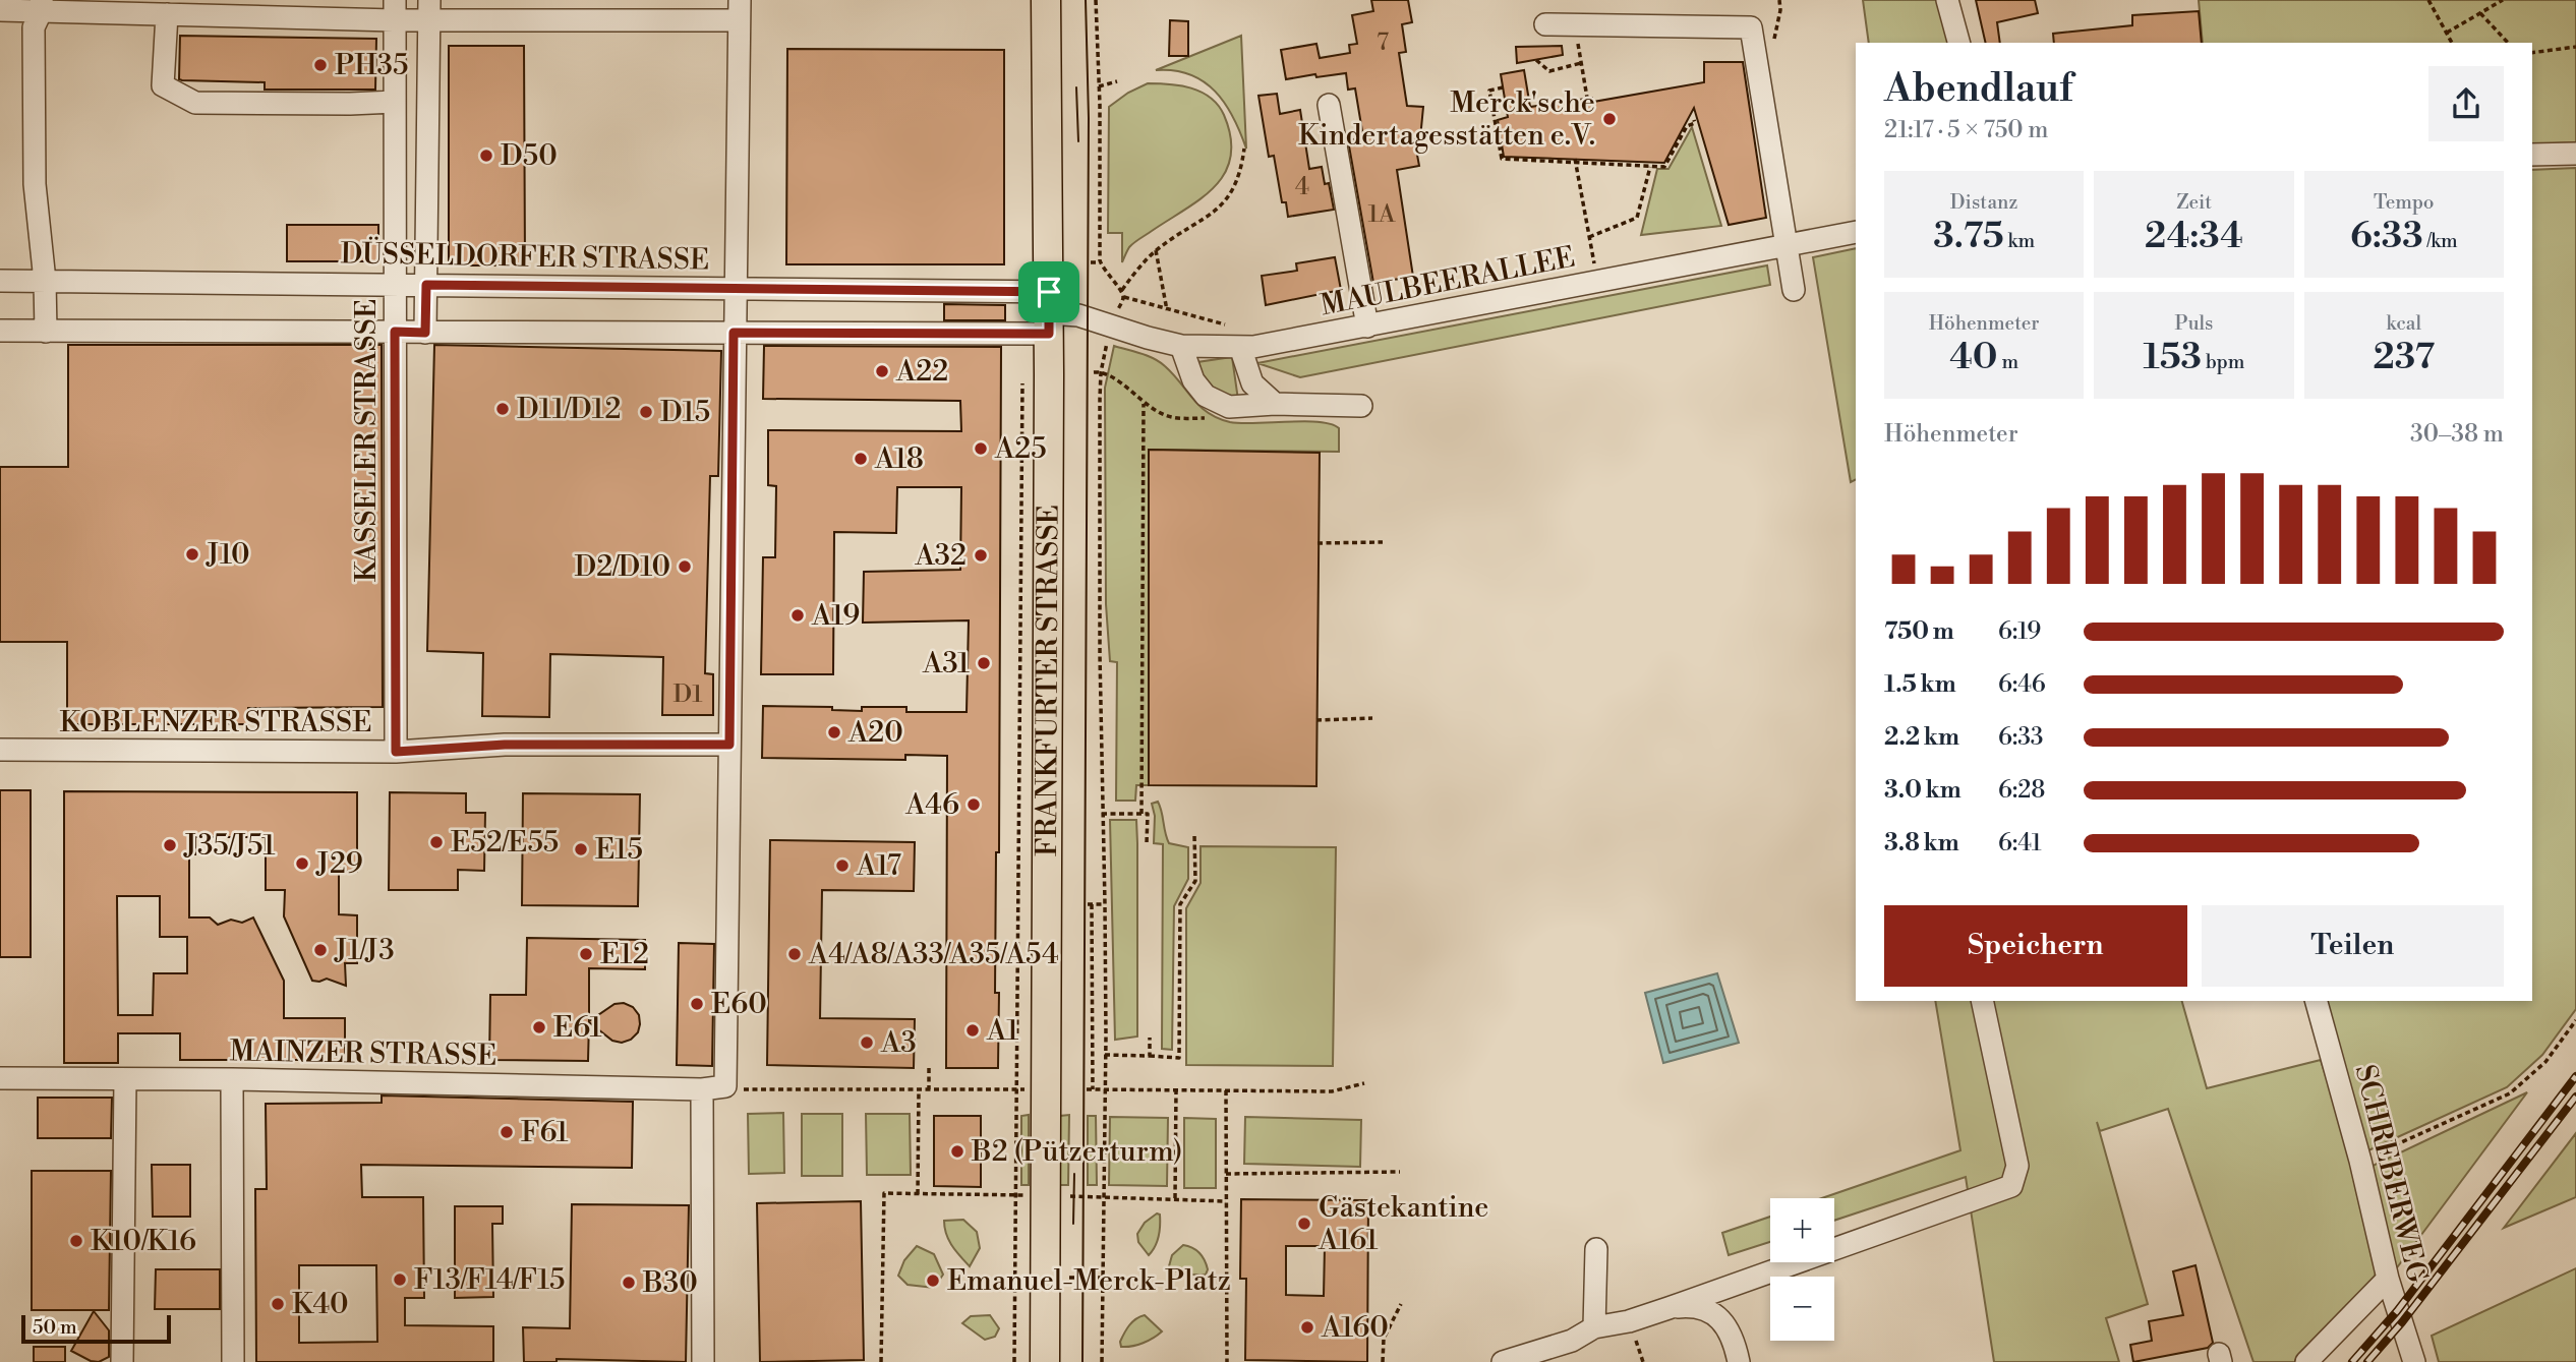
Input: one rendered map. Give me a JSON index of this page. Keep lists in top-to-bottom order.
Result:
{
  "streets": {
    "main road": ["FRANKFURTER STRASSE"],
    "street": [
      "DÜSSELDORFER STRASSE",
      "MAULBEERALLEE",
      "KASSELER STRASSE",
      "KOBLENZER STRASSE",
      "MAINZER STRASSE",
      "SCHREBERWEG"
    ]
  },
  "crossings": [
    ["DÜSSELDORFER STRASSE", "MAULBEERALLEE"],
    ["DÜSSELDORFER STRASSE", "KASSELER STRASSE"],
    ["DÜSSELDORFER STRASSE", "FRANKFURTER STRASSE"],
    ["MAULBEERALLEE", "FRANKFURTER STRASSE"],
    ["KASSELER STRASSE", "KOBLENZER STRASSE"]
  ],
  "places": [
    "PH35",
    "Merck'sche Kindertagesstätten e.V.",
    "D50",
    "A22",
    "D11/D12",
    "D15",
    "A25",
    "A18",
    "J10",
    "A32",
    "D2/D10",
    "A19",
    "A31",
    "A20",
    "A46",
    "E52/E55",
    "J35/J51",
    "E15",
    "J29",
    "A17",
    "J1/J3",
    "E12",
    "A4/A8/A33/A35/A54",
    "E60",
    "E61",
    "A1",
    "A3",
    "F61",
    "B2 (Pützerturm)",
    "Gästekantine A161",
    "K10/K16",
    "F13/F14/F15",
    "Emanuel-Merck-Platz",
    "B30",
    "K40",
    "A160"
  ],
  "house_numbers": [
    "7",
    "4",
    "1A",
    "D1"
  ],
  "scale_bar": "50 m",
  "page": {
    "heading": ["Abendlauf", "21:17 · 5 × 750 m"],
    "stats": [
      ["Distanz", "3.75 km"],
      ["Zeit", "24:34"],
      ["Tempo", "6:33 /km"],
      ["Höhenmeter", "40 m"],
      ["Puls", "153 bpm"],
      ["kcal", "237"]
    ],
    "chart": ["Höhenmeter", "30–38 m"],
    "list": [
      {
        "name": "750 m",
        "note": "6:19"
      },
      {
        "name": "1.5 km",
        "note": "6:46"
      },
      {
        "name": "2.2 km",
        "note": "6:33"
      },
      {
        "name": "3.0 km",
        "note": "6:28"
      },
      {
        "name": "3.8 km",
        "note": "6:41"
      }
    ],
    "buttons": ["Speichern", "Teilen"],
    "map_buttons": ["+", "−"],
    "scale": "50 m"
  }
}
